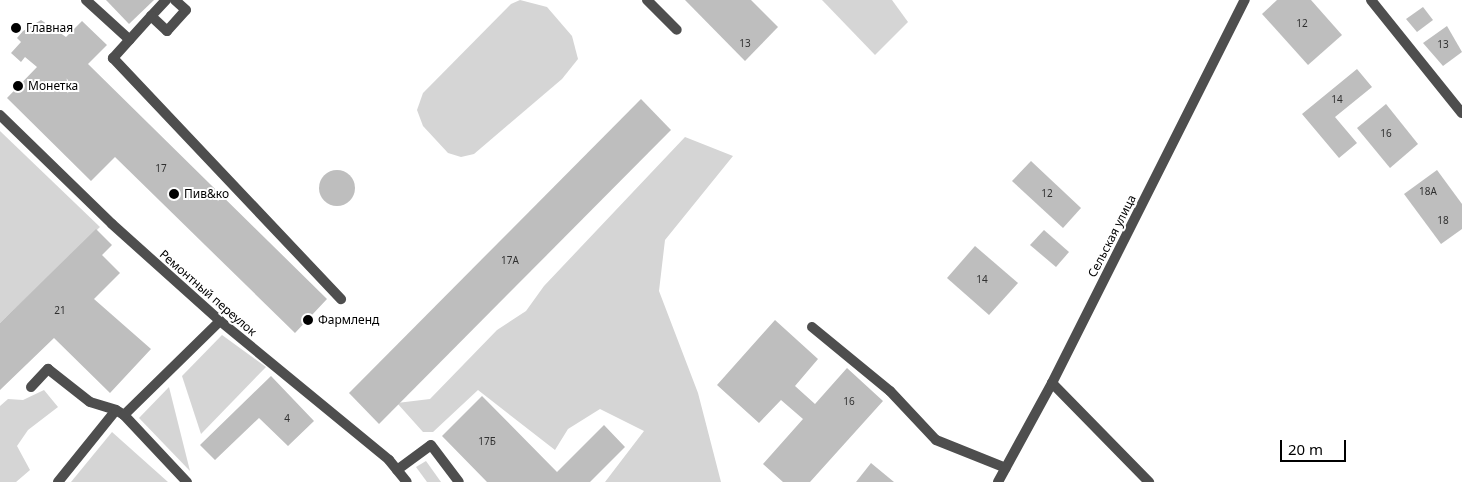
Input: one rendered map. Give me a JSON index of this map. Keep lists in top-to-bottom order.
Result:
{
  "streets": {
    "street": ["Сельская улица", "Ремонтный переулок"]
  },
  "places": [
    "Главная",
    "Монетка",
    "Пив&ко",
    "Фармленд"
  ],
  "house_numbers": [
    "12",
    "13",
    "13",
    "14",
    "16",
    "17",
    "18А",
    "12",
    "18",
    "17А",
    "14",
    "21",
    "16",
    "4",
    "17Б"
  ],
  "scale_bar": "20 m"
}
